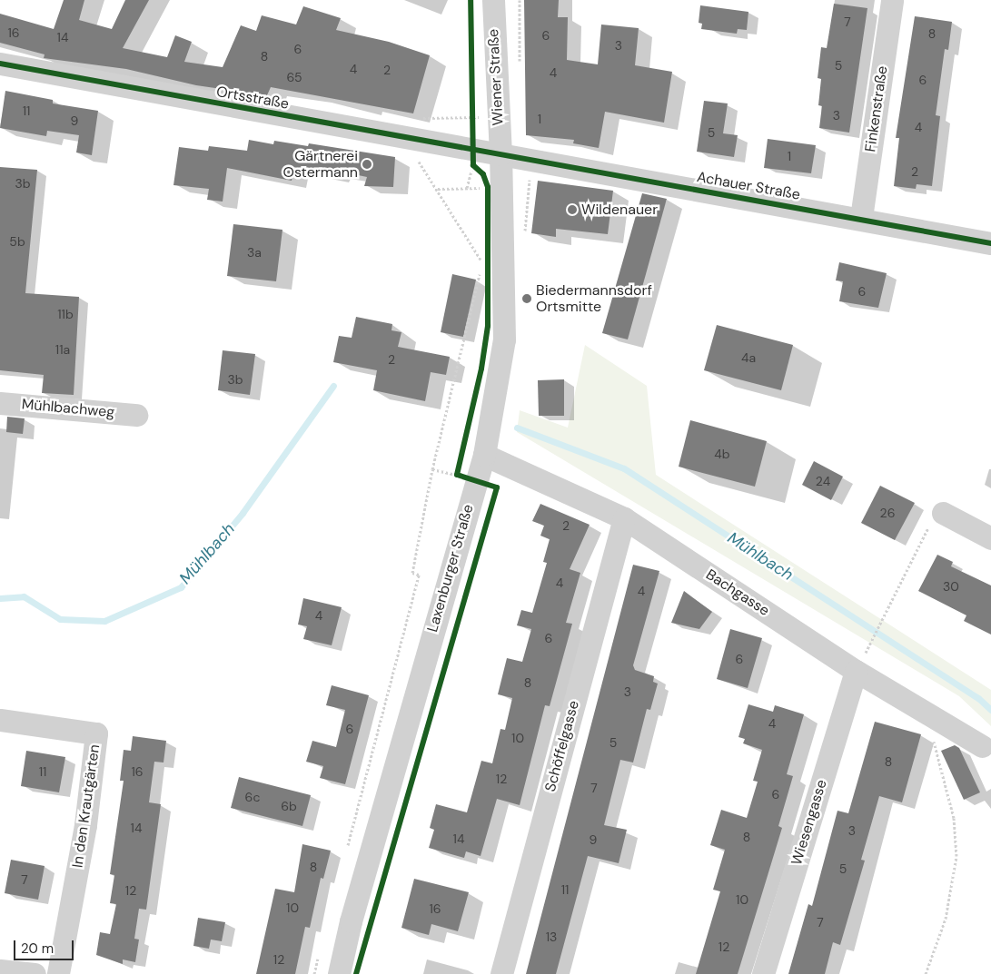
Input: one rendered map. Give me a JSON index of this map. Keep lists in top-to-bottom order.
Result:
{
  "streets": {
    "street": [
      "Wiener Straße",
      "Ortsstraße",
      "Finkenstraße",
      "Achauer Straße",
      "Mühlbachweg",
      "Laxenburger Straße",
      "Bachgasse",
      "Schöffelgasse",
      "In den Krautgärten",
      "Wiesengasse"
    ]
  },
  "crossings": [
    ["Wiener Straße", "Ortsstraße"],
    ["Wiener Straße", "Achauer Straße"],
    ["Wiener Straße", "Laxenburger Straße"],
    ["Ortsstraße", "Achauer Straße"],
    ["Ortsstraße", "Laxenburger Straße"],
    ["Finkenstraße", "Achauer Straße"],
    ["Achauer Straße", "Laxenburger Straße"],
    ["Laxenburger Straße", "Bachgasse"],
    ["Bachgasse", "Schöffelgasse"],
    ["Bachgasse", "Wiesengasse"]
  ],
  "water": ["Mühlbach"],
  "places": ["Gärtnerei Ostermann", "Wildenauer", "Biedermannsdorf Ortsmitte"],
  "house_numbers": [
    "7",
    "16",
    "8",
    "6",
    "14",
    "3",
    "6",
    "8",
    "5",
    "4",
    "2",
    "4",
    "65",
    "6",
    "11",
    "3",
    "1",
    "9",
    "4",
    "5",
    "1",
    "2",
    "3b",
    "5b",
    "3a",
    "6",
    "11b",
    "11a",
    "4a",
    "2",
    "3b",
    "4b",
    "24",
    "26",
    "2",
    "4",
    "30",
    "4",
    "4",
    "6",
    "6",
    "8",
    "3",
    "4",
    "6",
    "10",
    "5",
    "8",
    "11",
    "16",
    "12",
    "7",
    "6",
    "6c",
    "6b",
    "14",
    "3",
    "8",
    "14",
    "9",
    "8",
    "5",
    "7",
    "11",
    "12",
    "10",
    "10",
    "16",
    "7",
    "13",
    "12",
    "12"
  ],
  "scale_bar": "20 m"
}
